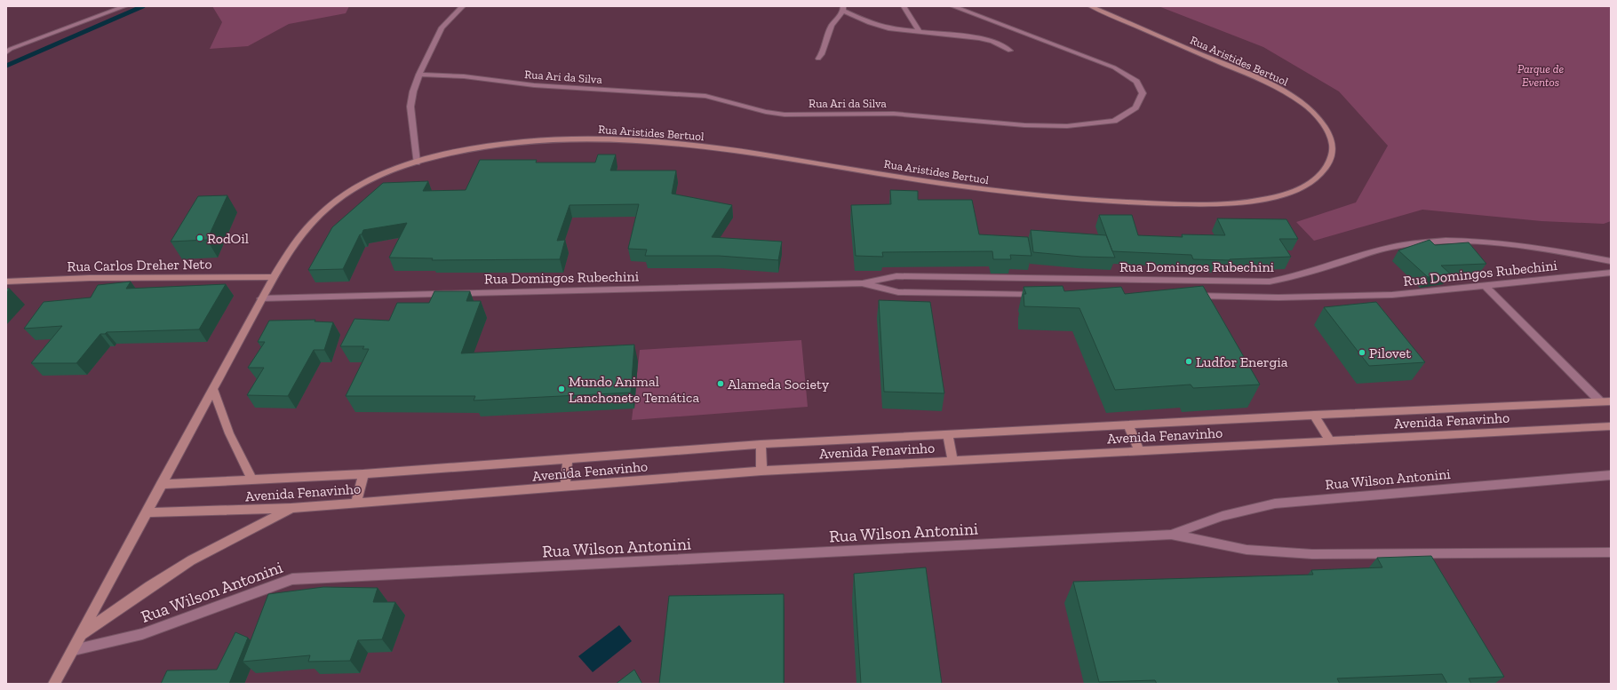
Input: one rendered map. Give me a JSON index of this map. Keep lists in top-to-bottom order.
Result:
{
  "streets": {
    "main road": ["Rua Aristides Bertuol", "Rua Carlos Dreher Neto", "Avenida Fenavinho"],
    "street": ["Rua Ari da Silva", "Rua Domingos Rubechini", "Rua Wilson Antonini"]
  },
  "crossings": [
    ["Rua Aristides Bertuol", "Rua Carlos Dreher Neto"],
    ["Rua Aristides Bertuol", "Rua Domingos Rubechini"],
    ["Rua Aristides Bertuol", "Avenida Fenavinho"],
    ["Rua Aristides Bertuol", "Rua Wilson Antonini"]
  ],
  "parks": ["Parque de Eventos"],
  "places": [
    "RodOil",
    "Pilovet",
    "Ludfor Energia",
    "Alameda Society",
    "Mundo Animal Lanchonete Temática"
  ]
}
